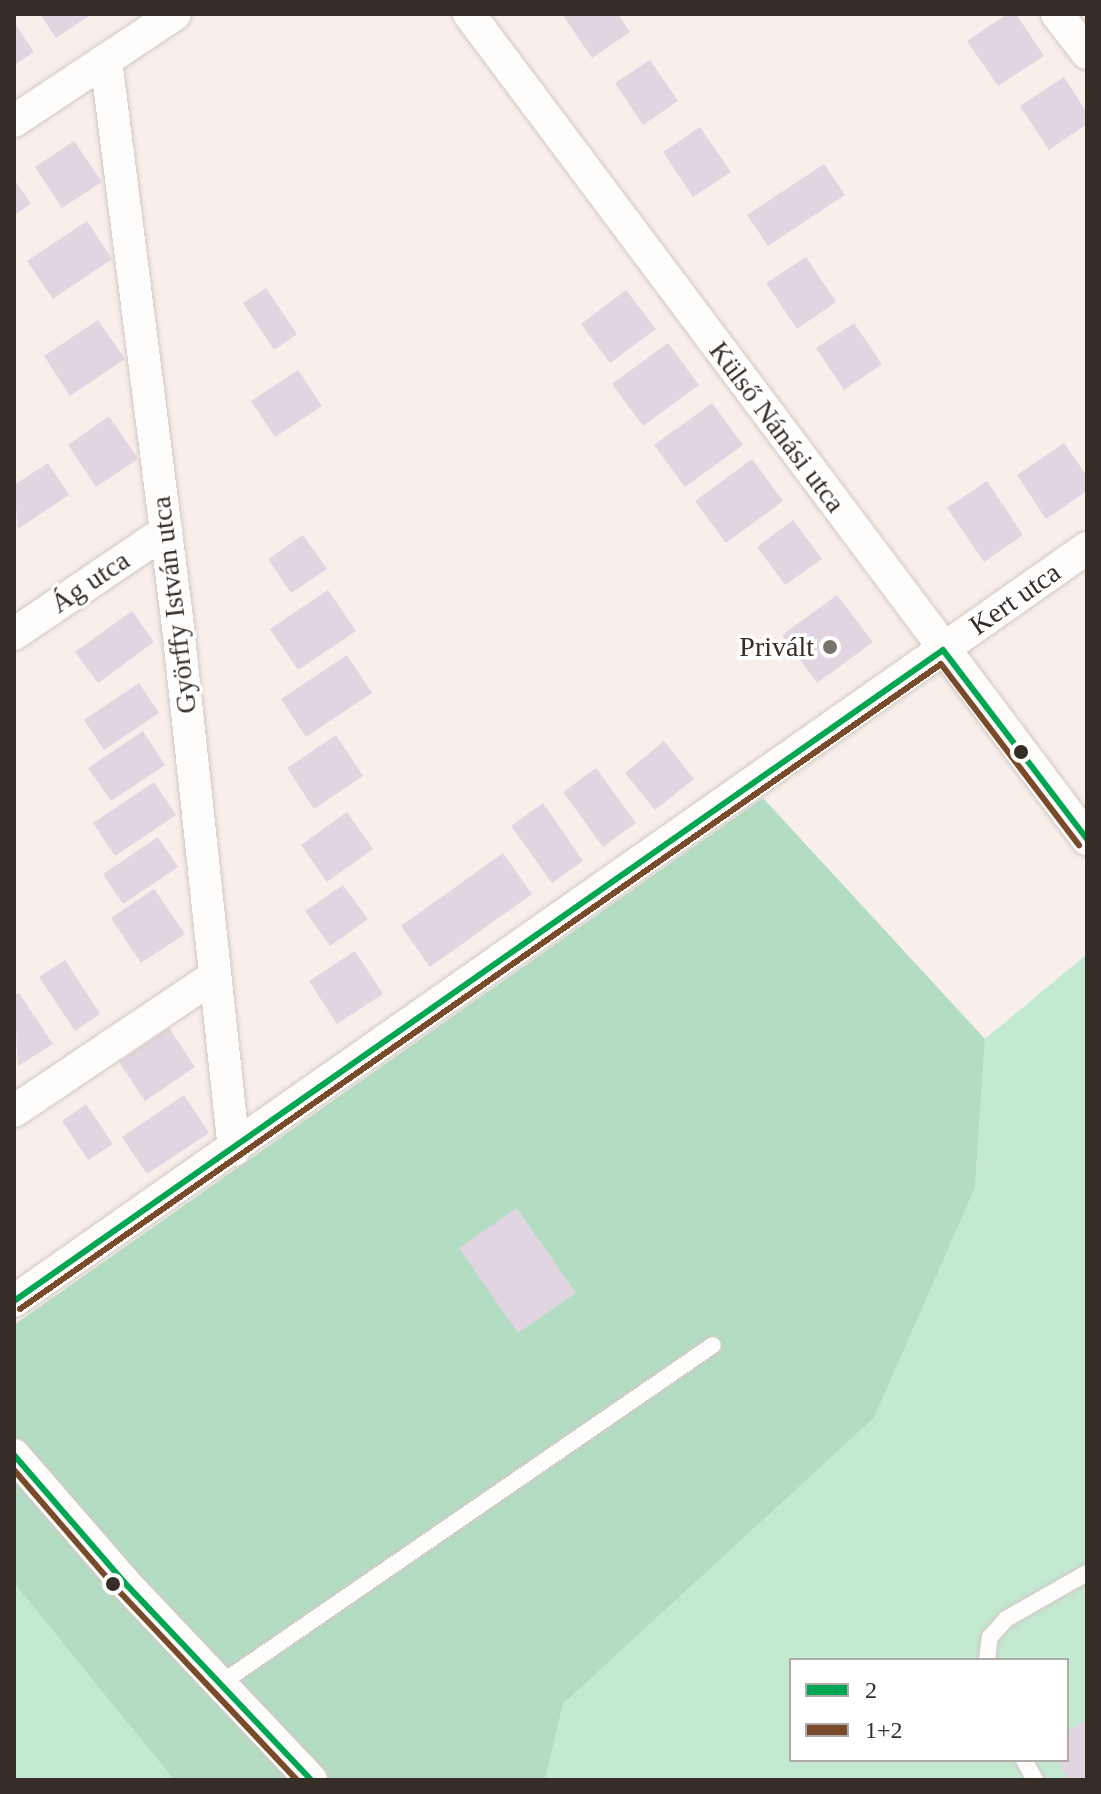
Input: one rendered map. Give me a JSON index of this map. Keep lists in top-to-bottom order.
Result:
{
  "streets": {
    "street": [
      "Külső Nánási utca",
      "Ág utca",
      "Kert utca",
      "Györffy István utca"
    ]
  },
  "crossings": [
    ["Külső Nánási utca", "Kert utca"],
    ["Ág utca", "Györffy István utca"],
    ["Kert utca", "Györffy István utca"]
  ],
  "places": ["Privált"],
  "lines": ["transit line 2", "transit line 1+2"],
  "legend": ["2", "1+2"]
}
